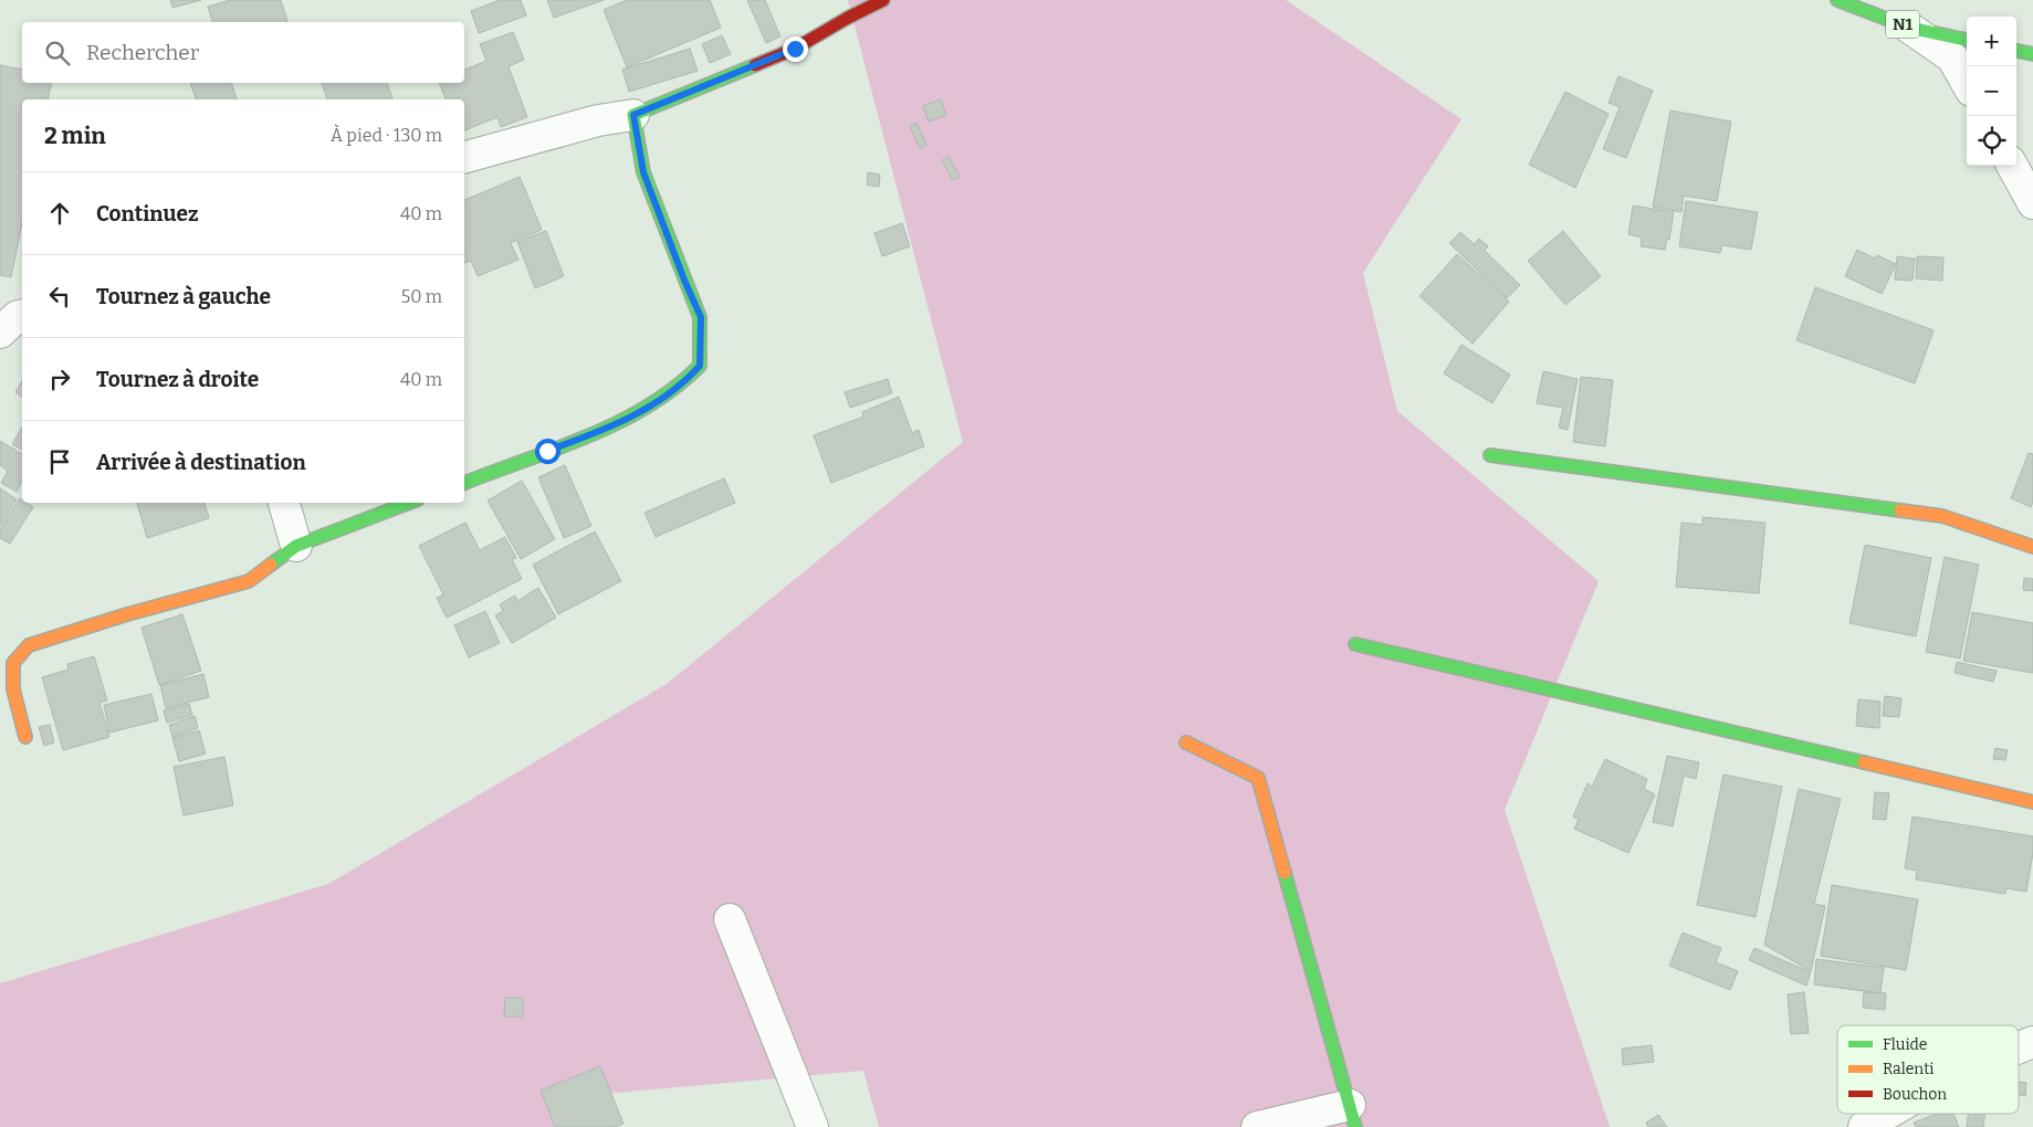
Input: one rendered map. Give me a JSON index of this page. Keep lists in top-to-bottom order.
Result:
{
  "streets": {
    "main road": ["N1"]
  },
  "legend": ["Fluide", "Ralenti", "Bouchon"],
  "page": {
    "map_buttons": ["+", "−"],
    "search": "Rechercher",
    "heading": ["2 min", "À pied · 130 m"],
    "list": [
      ["Continuez", "40 m"],
      ["Tournez à gauche", "50 m"],
      ["Tournez à droite", "40 m"],
      "Arrivée à destination"
    ]
  }
}
